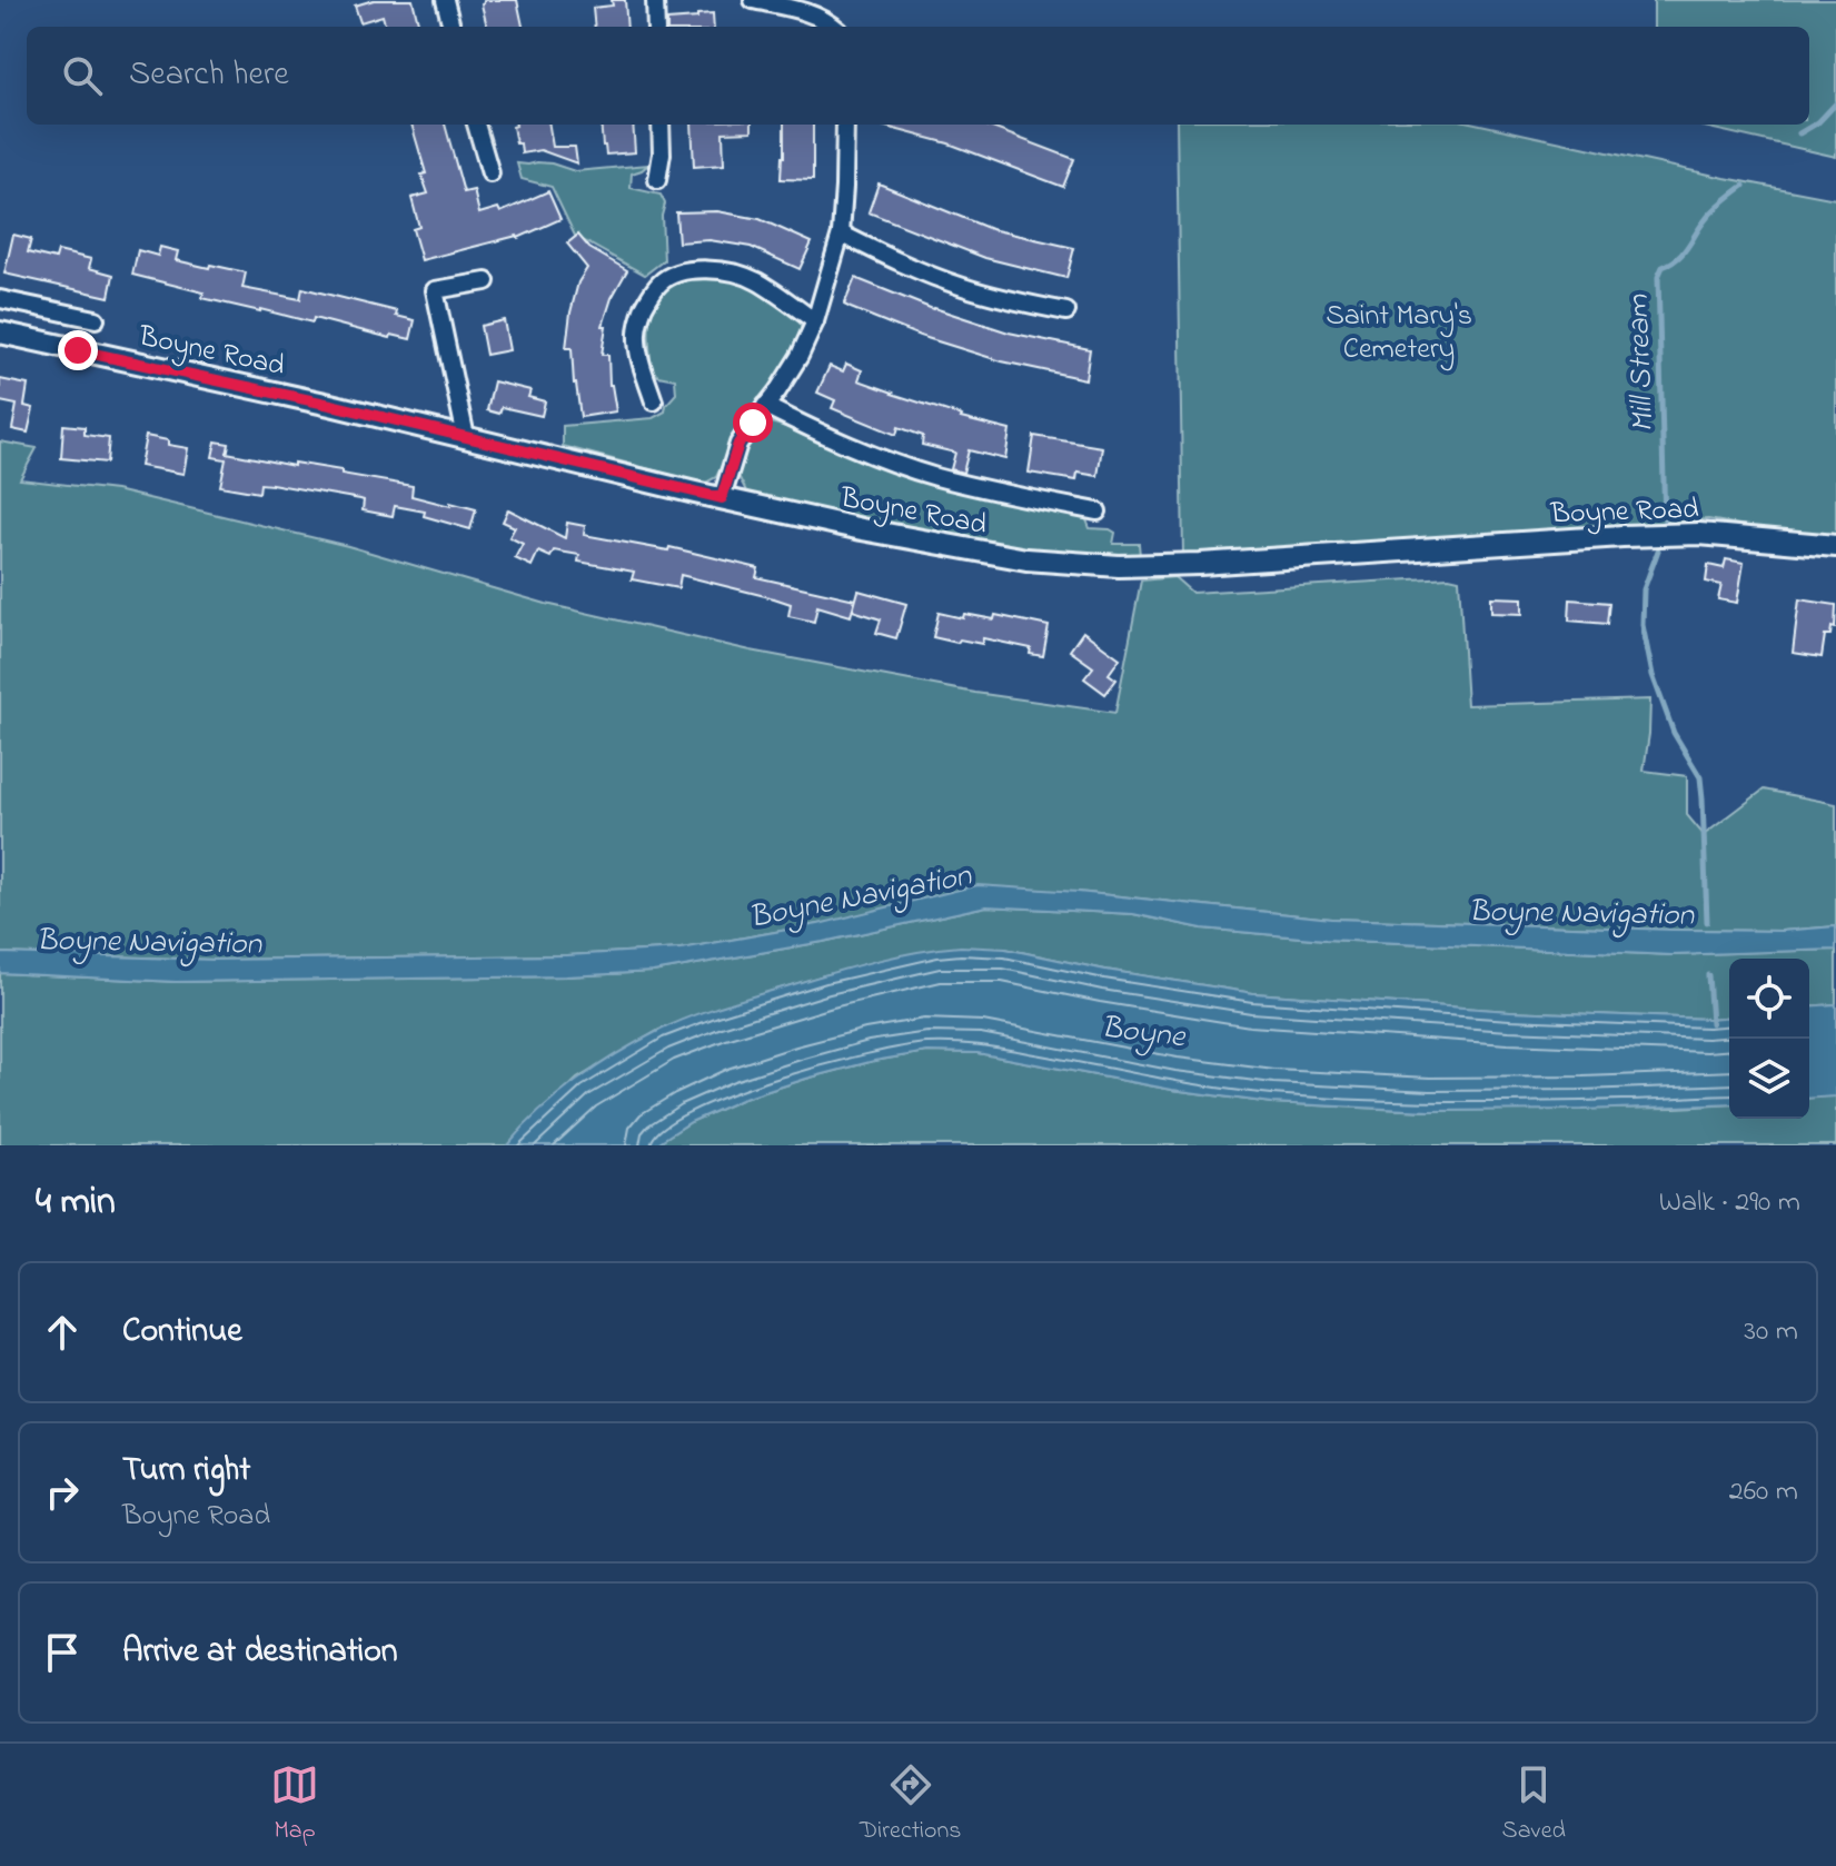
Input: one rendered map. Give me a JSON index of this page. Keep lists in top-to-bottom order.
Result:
{
  "streets": {
    "street": ["Boyne Road"]
  },
  "water": ["Mill Stream", "Boyne Navigation", "Boyne"],
  "parks": ["Saint Mary's Cemetery"],
  "page": {
    "search": "Search here",
    "heading": ["4 min", "Walk · 290 m"],
    "list": [
      ["Continue", "30 m"],
      ["Turn right", "Boyne Road", "260 m"],
      "Arrive at destination"
    ],
    "nav": ["Map", "Directions", "Saved"]
  }
}
